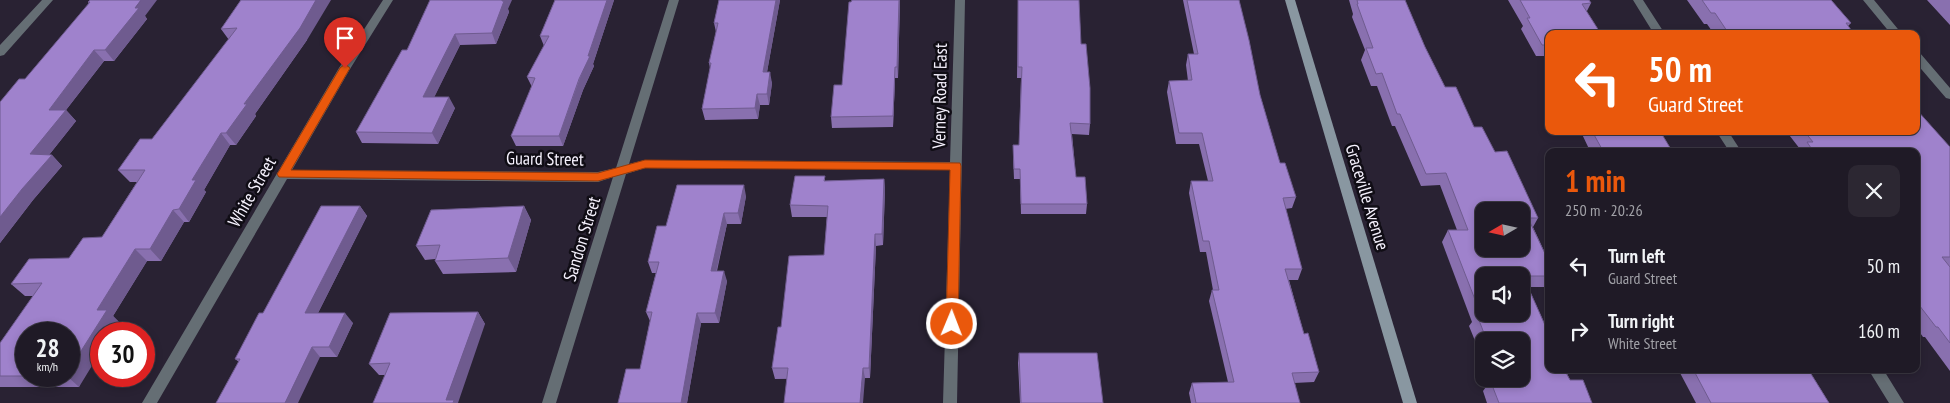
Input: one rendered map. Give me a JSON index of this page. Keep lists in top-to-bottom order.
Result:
{
  "streets": {
    "main road": ["Graceville Avenue"],
    "street": [
      "Verney Road East",
      "Guard Street",
      "White Street",
      "Sandon Street"
    ]
  },
  "crossings": [
    ["Verney Road East", "Guard Street"],
    ["Guard Street", "White Street"],
    ["Guard Street", "Sandon Street"]
  ],
  "north": "left",
  "page": {
    "turn": ["50 m", "Guard Street"],
    "heading": ["1 min", "250 m · 20:26"],
    "list": [
      {
        "name": "Turn left",
        "note": "Guard Street",
        "value": "50 m"
      },
      {
        "name": "Turn right",
        "note": "White Street",
        "value": "160 m"
      }
    ],
    "speed": "28 km/h",
    "limit": "30"
  }
}
